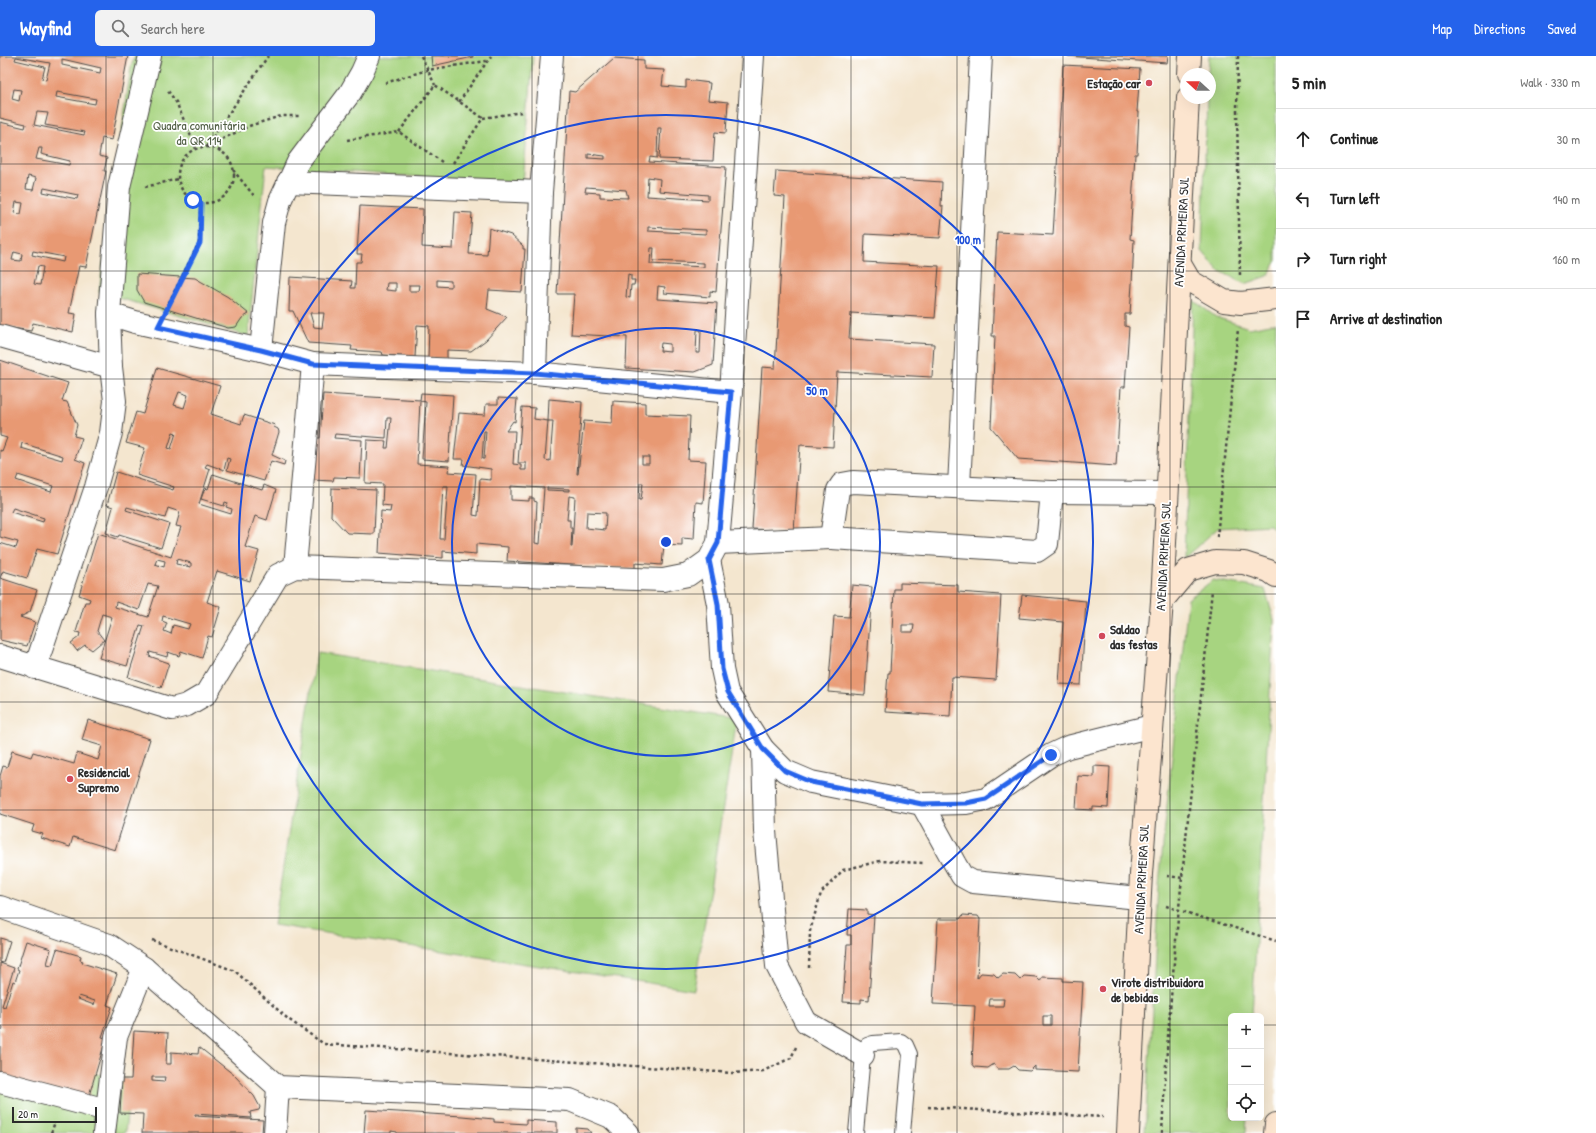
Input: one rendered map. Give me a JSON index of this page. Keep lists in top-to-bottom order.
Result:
{
  "streets": {
    "main road": ["AVENIDA PRIMEIRA SUL"]
  },
  "parks": ["Quadra comunitária da QR 114"],
  "places": [
    "Estação car",
    "Saldao das festas",
    "Residencial Supremo",
    "Virote distribuidora de bebidas"
  ],
  "scale_bar": "20 m",
  "north": "left",
  "page": {
    "header": "Wayfind",
    "search": "Search here",
    "nav": ["Map", "Directions", "Saved"],
    "heading": ["5 min", "Walk · 330 m"],
    "list": [
      ["Continue", "30 m"],
      ["Turn left", "140 m"],
      ["Turn right", "160 m"],
      "Arrive at destination"
    ],
    "map_buttons": ["+", "−"],
    "scale": "20 m"
  },
  "rings": ["100 m", "50 m"]
}
